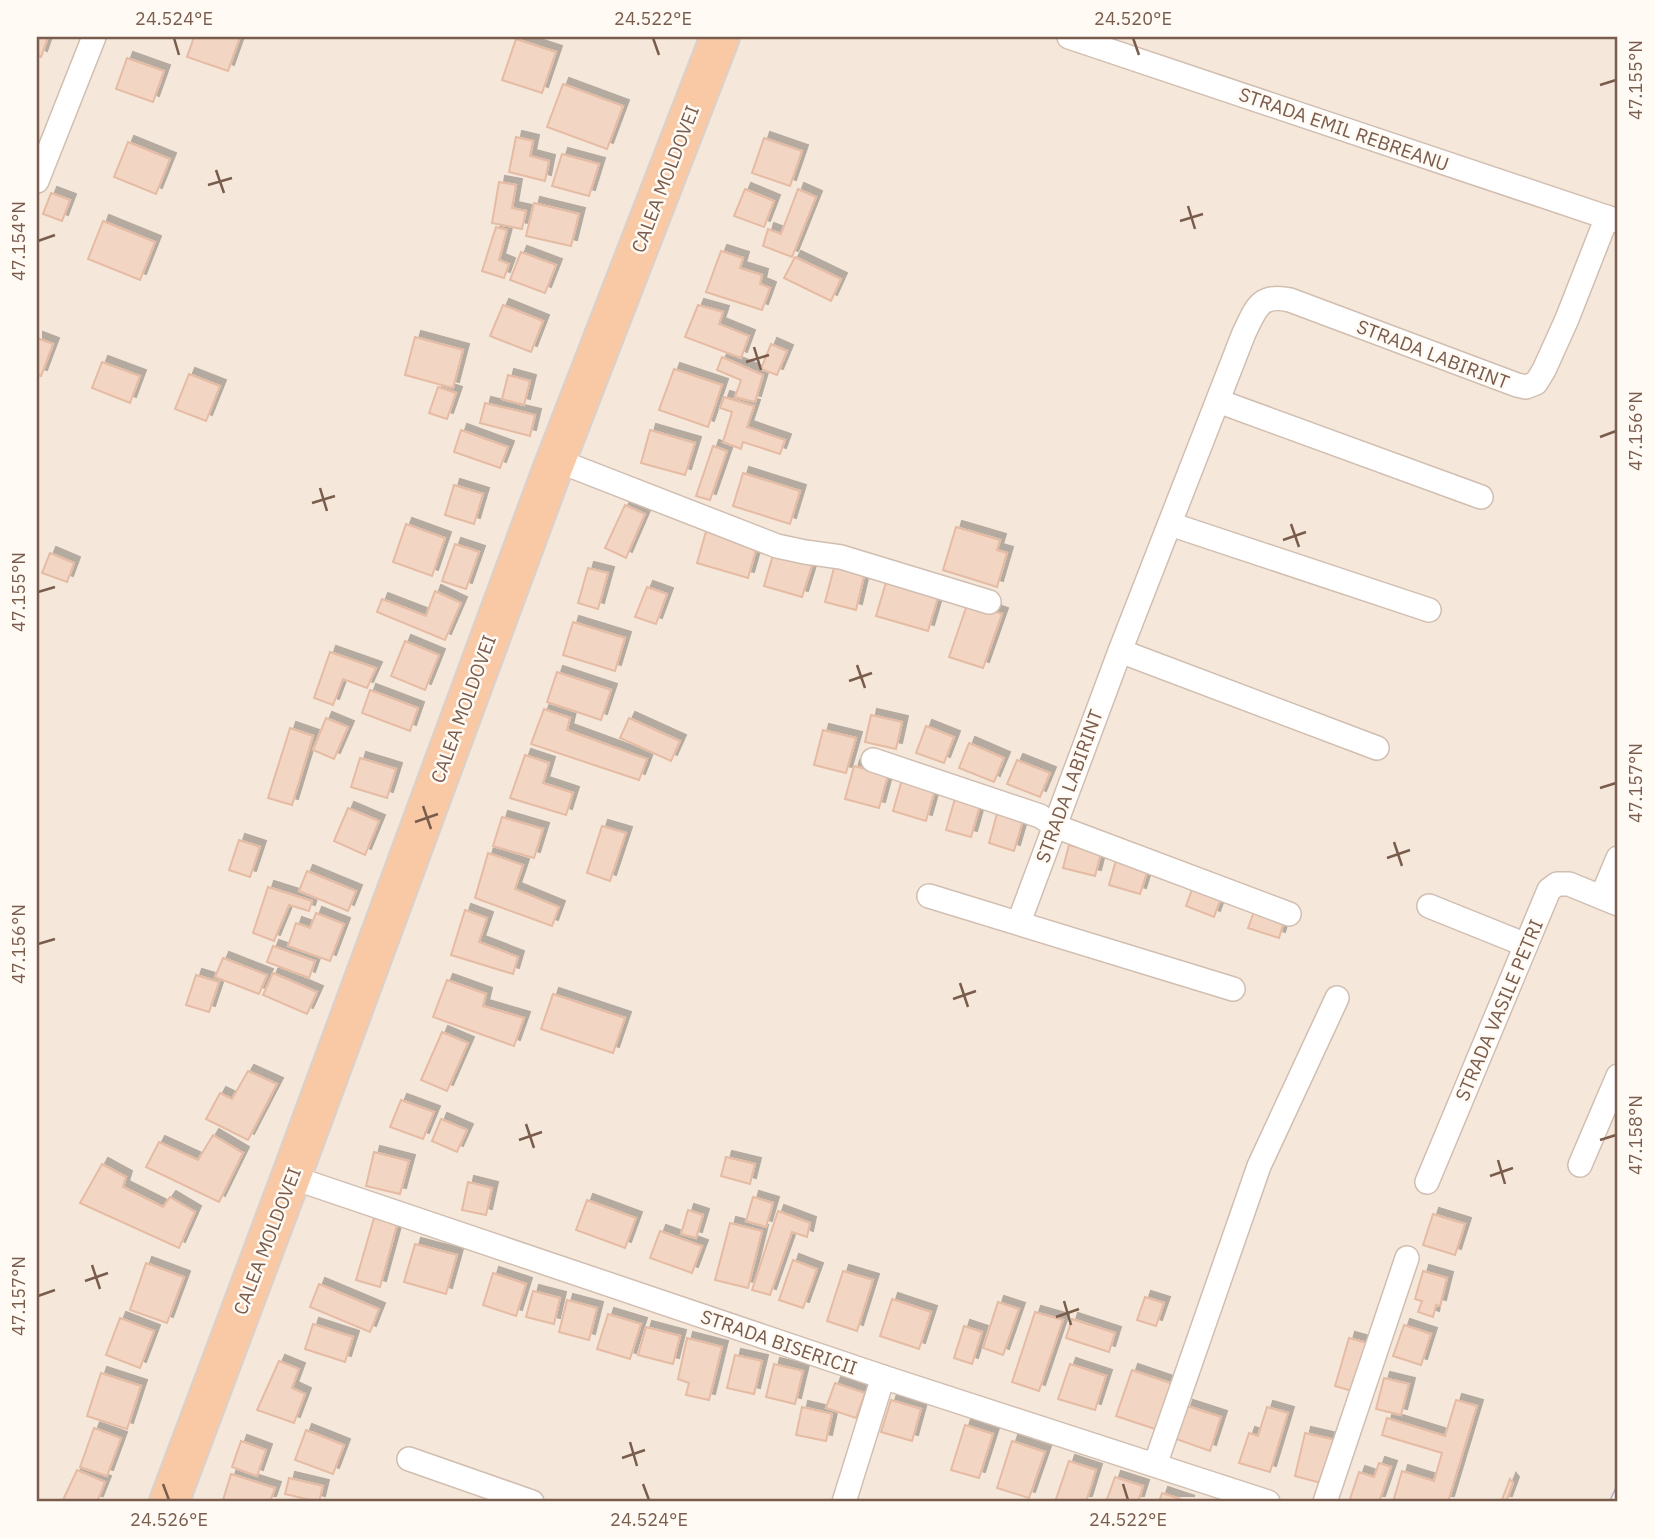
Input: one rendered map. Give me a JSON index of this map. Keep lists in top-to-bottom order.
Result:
{
  "streets": {
    "highway": ["CALEA MOLDOVEI"],
    "street": [
      "STRADA EMIL REBREANU",
      "STRADA LABIRINT",
      "STRADA VASILE PETRI",
      "STRADA BISERICII"
    ]
  },
  "crossings": [
    ["STRADA EMIL REBREANU", "STRADA LABIRINT"],
    ["CALEA MOLDOVEI", "STRADA BISERICII"]
  ],
  "coordinates": [
    "24.524°E",
    "24.522°E",
    "24.520°E",
    "47.155°N",
    "47.154°N",
    "47.156°N",
    "47.157°N",
    "47.158°N",
    "24.526°E"
  ]
}
